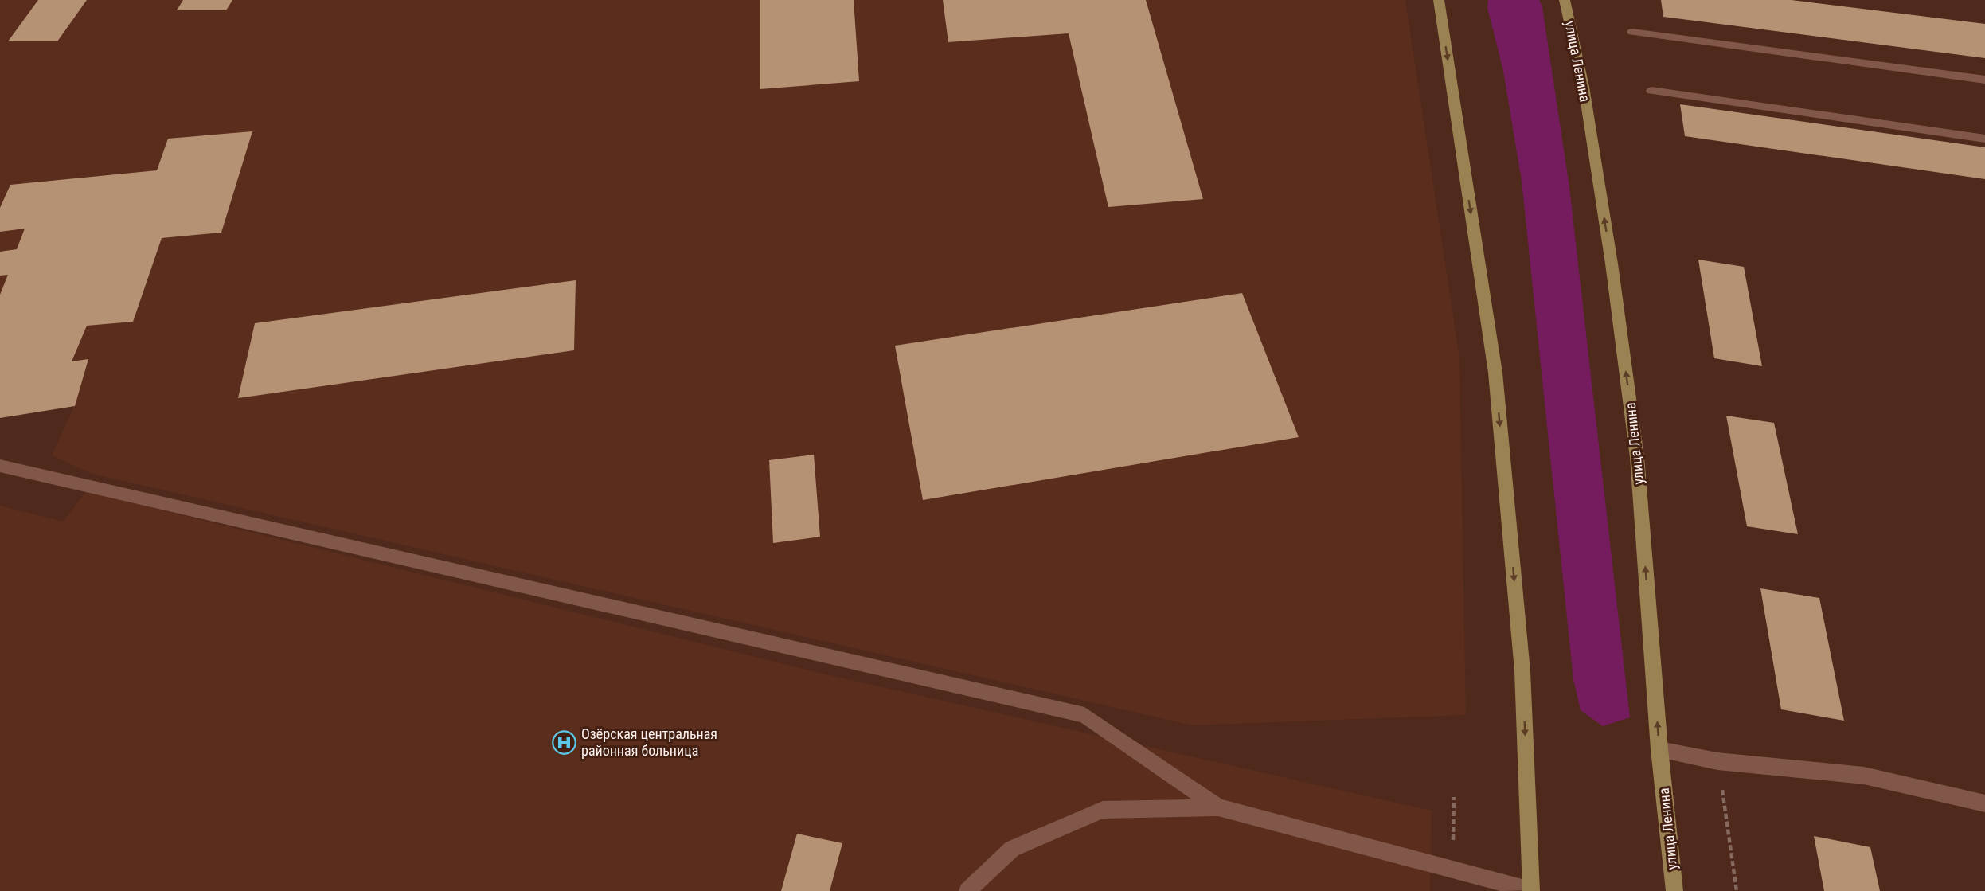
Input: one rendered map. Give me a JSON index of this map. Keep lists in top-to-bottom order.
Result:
{
  "streets": {
    "main road": ["улица Ленина"]
  },
  "one_way": ["улица Ленина"],
  "places": {
    "hospital": ["Озёрская центральная районная больница"]
  }
}
